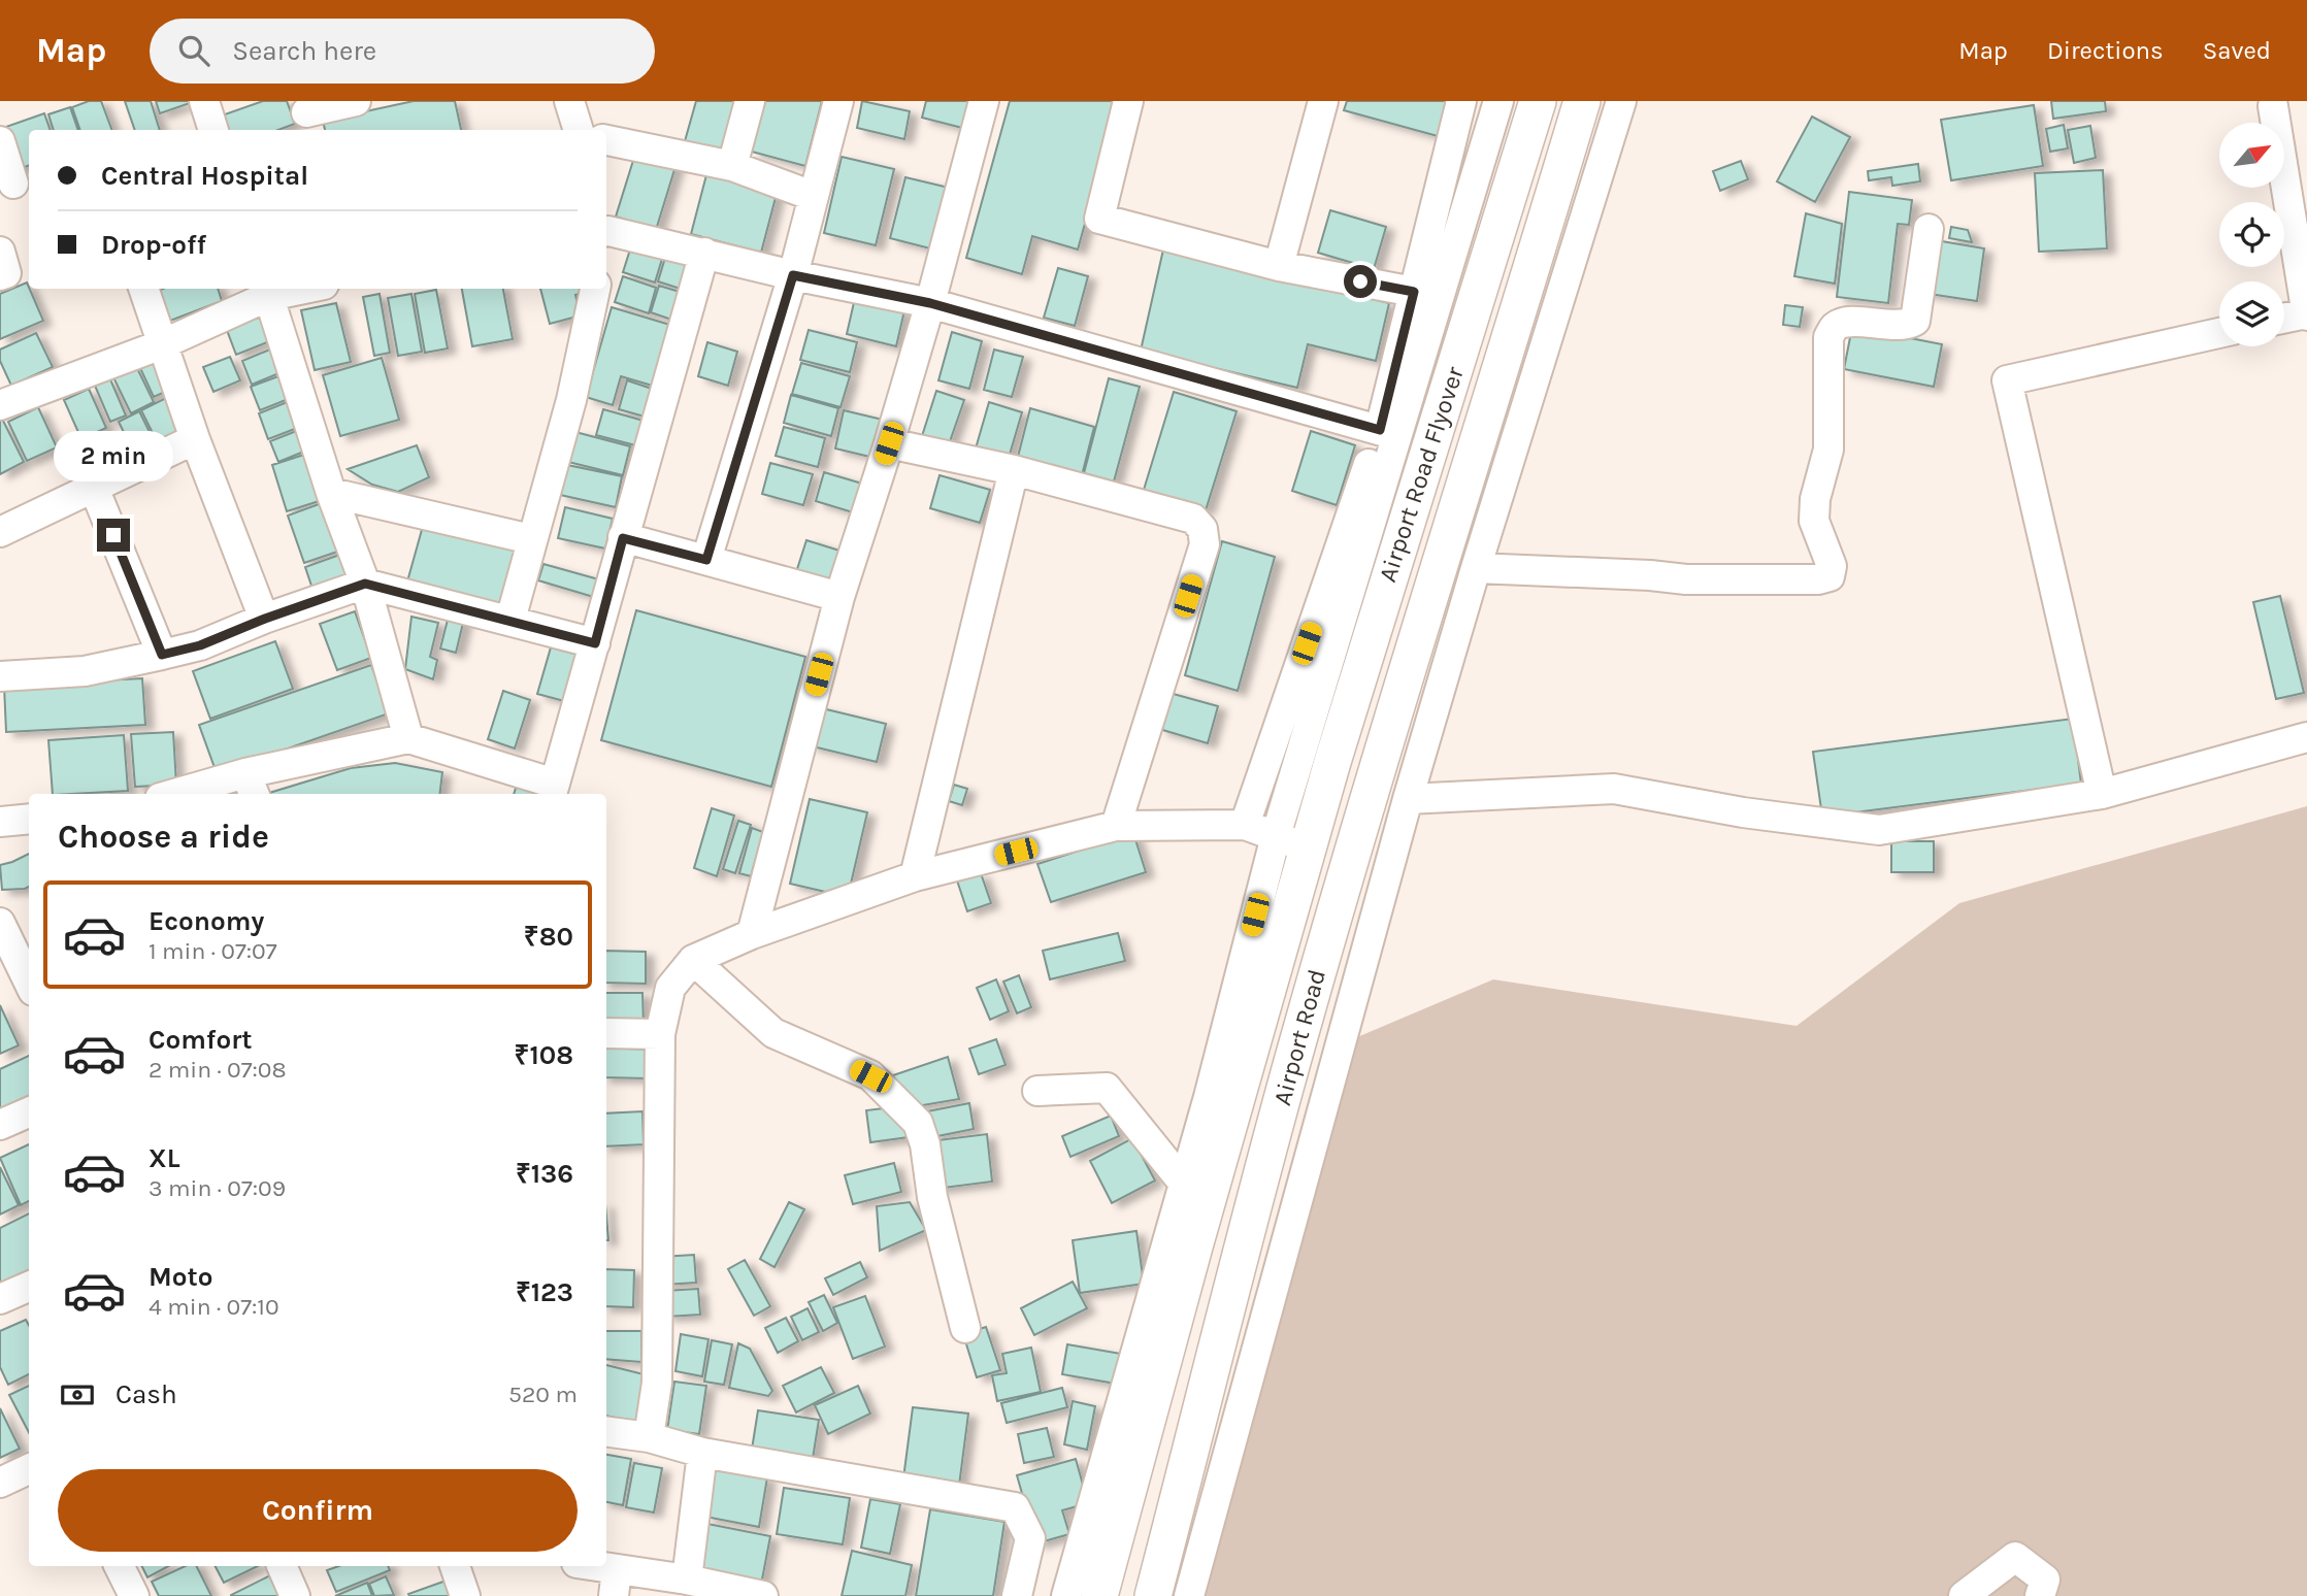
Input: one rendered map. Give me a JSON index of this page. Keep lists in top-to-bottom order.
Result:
{
  "streets": {
    "main road": ["Airport Road Flyover", "Airport Road"]
  },
  "crossings": [
    ["Airport Road Flyover", "Airport Road"]
  ],
  "north": "top right",
  "page": {
    "header": "Map",
    "search": "Search here",
    "nav": ["Map", "Directions", "Saved"],
    "banner": ["Central Hospital", "Drop-off"],
    "bubble": "2 min",
    "heading": "Choose a ride",
    "list": [
      {
        "name": "Economy",
        "note": "1 min · 07:07",
        "value": "₹80"
      },
      {
        "name": "Comfort",
        "note": "2 min · 07:08",
        "value": "₹108"
      },
      {
        "name": "XL",
        "note": "3 min · 07:09",
        "value": "₹136"
      },
      {
        "name": "Moto",
        "note": "4 min · 07:10",
        "value": "₹123"
      }
    ],
    "pay": ["Cash", "520 m"],
    "buttons": "Confirm"
  }
}
